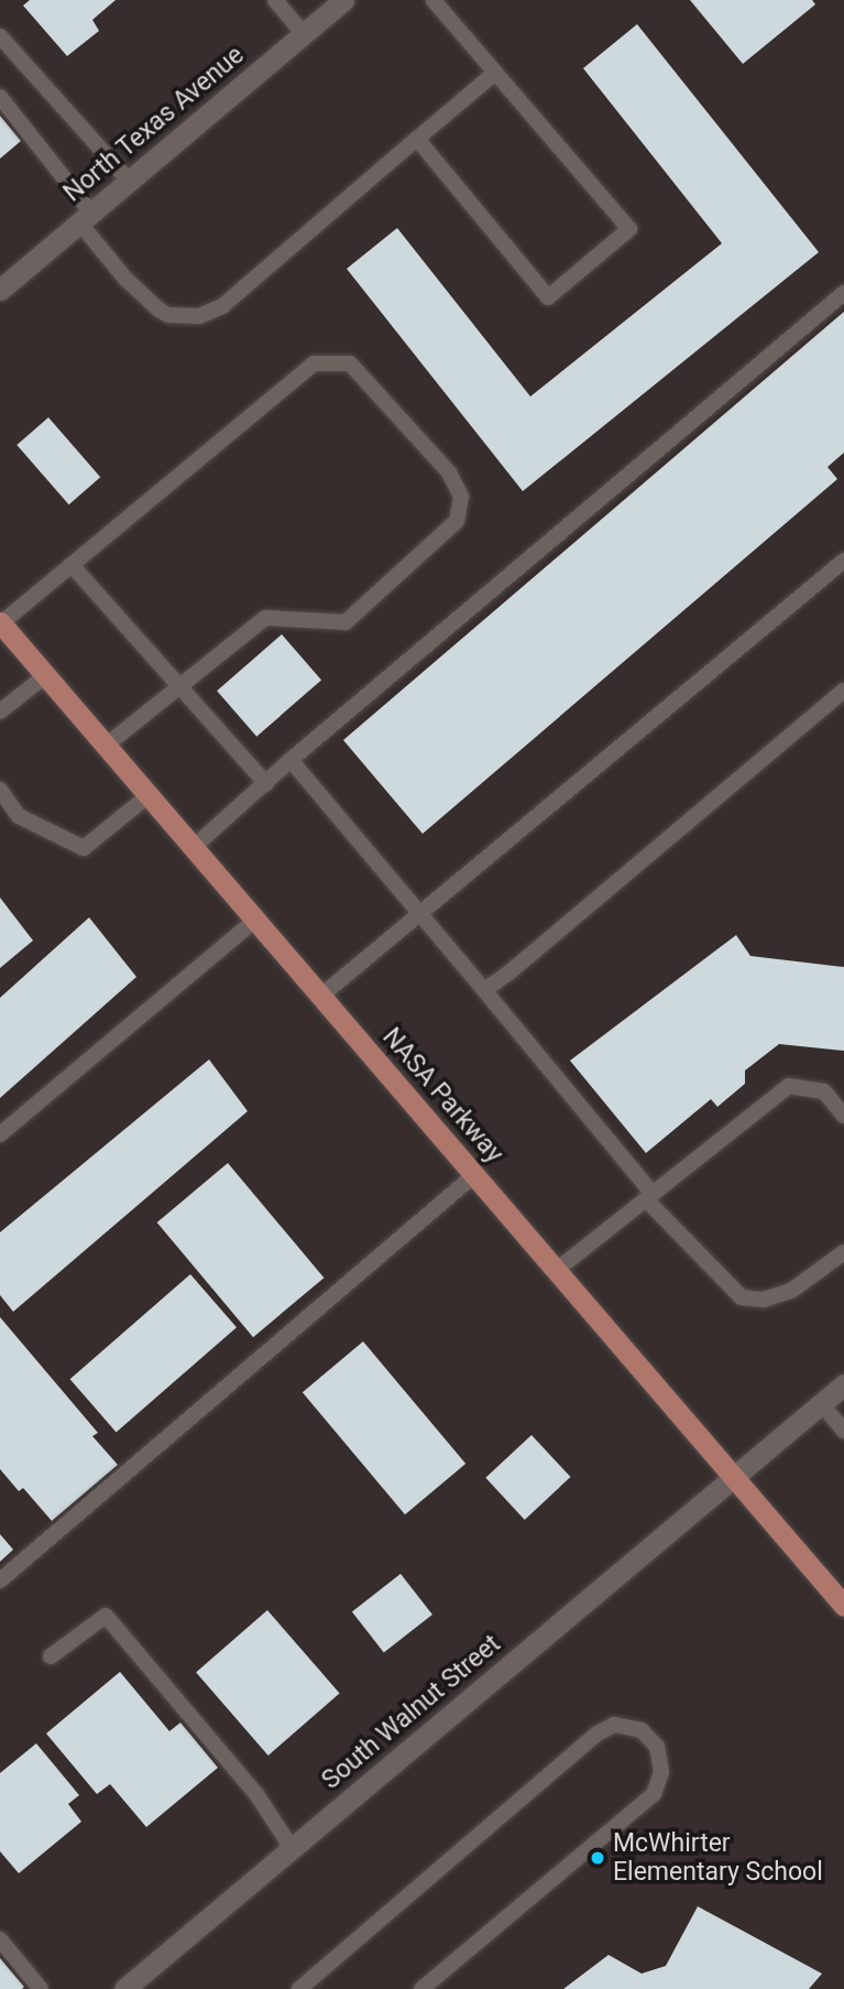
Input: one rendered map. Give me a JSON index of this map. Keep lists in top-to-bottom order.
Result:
{
  "streets": {
    "main road": ["NASA Parkway"],
    "street": ["North Texas Avenue", "South Walnut Street"]
  },
  "crossings": [
    ["NASA Parkway", "South Walnut Street"]
  ],
  "places": ["McWhirter Elementary School"]
}
